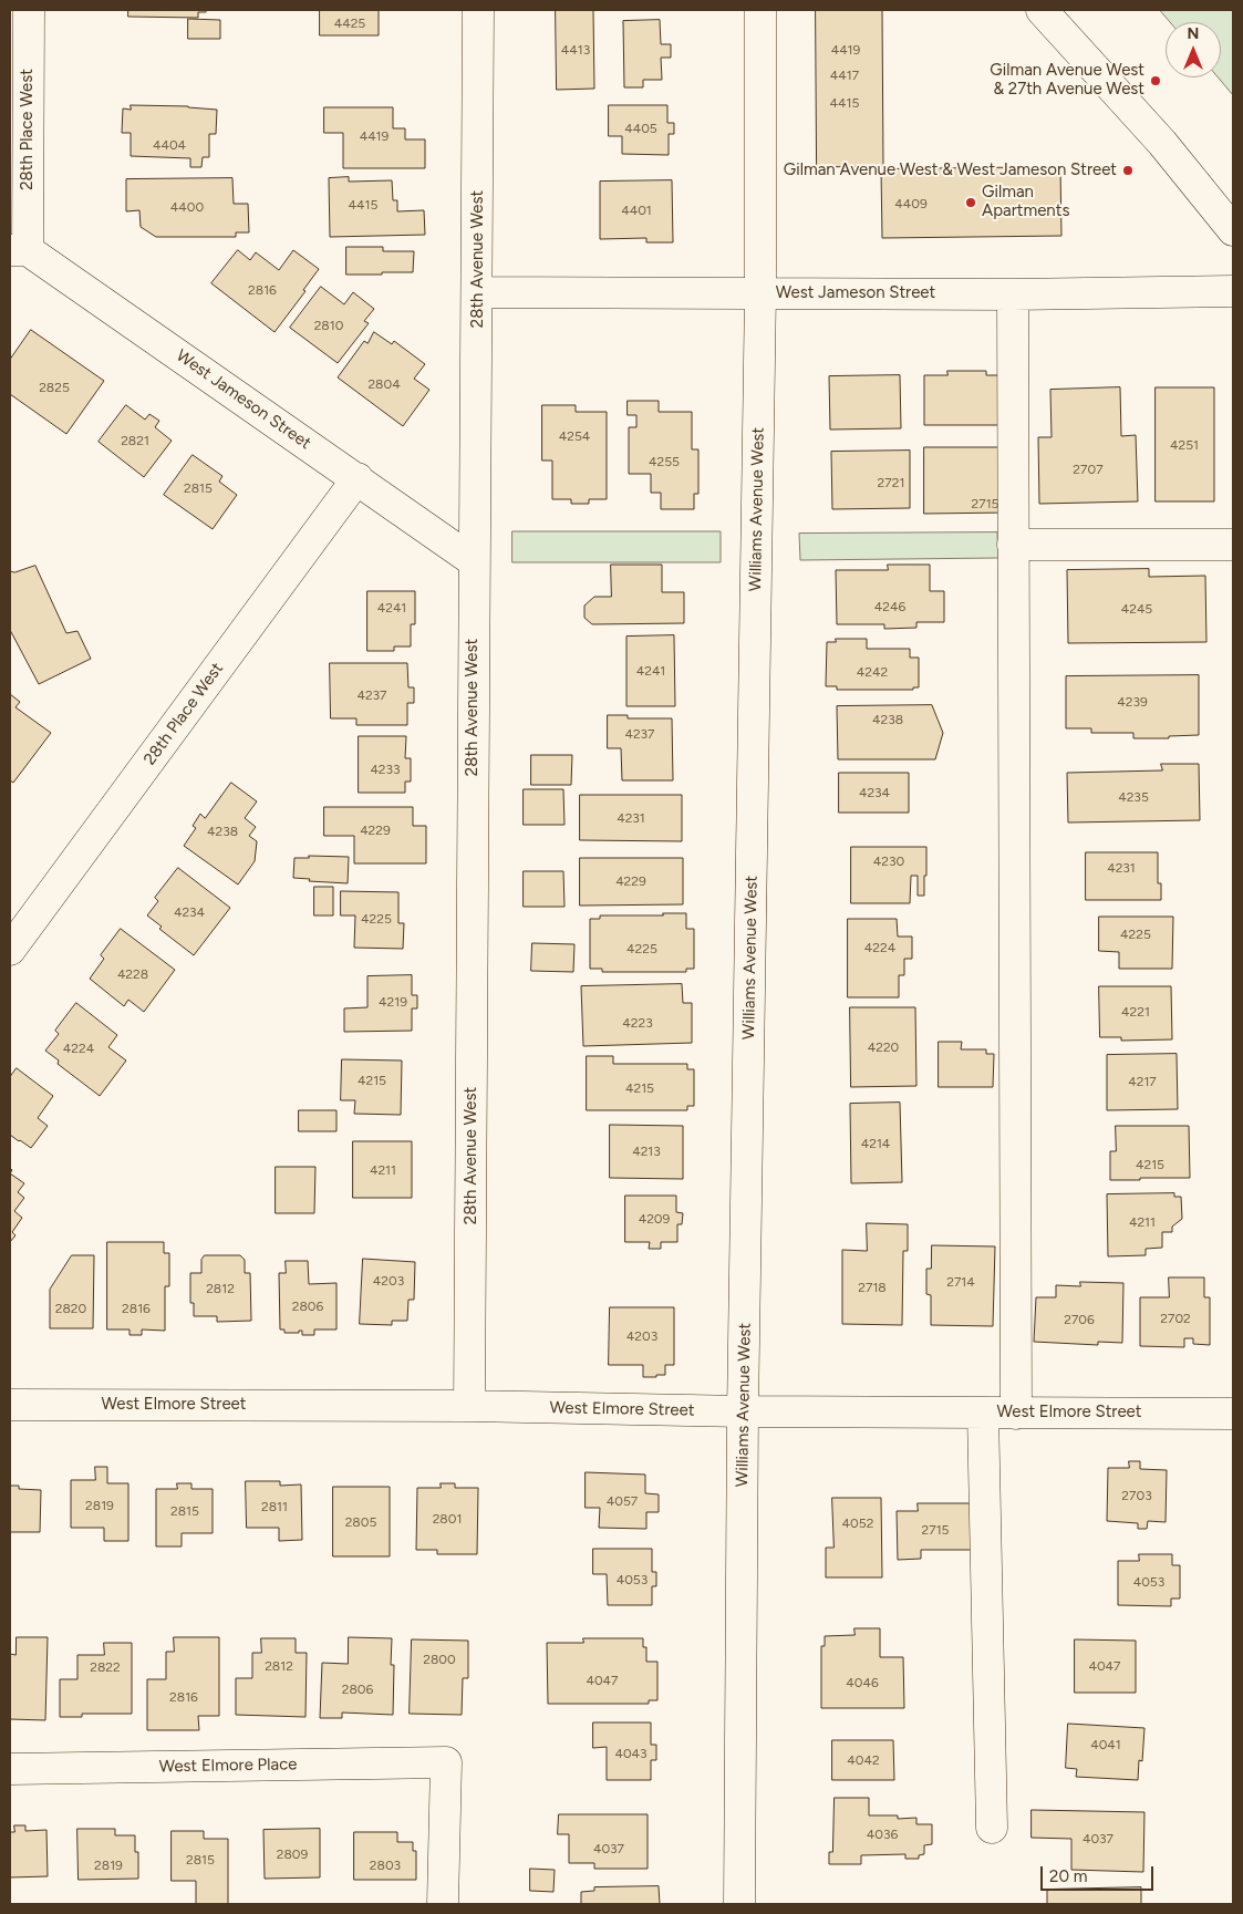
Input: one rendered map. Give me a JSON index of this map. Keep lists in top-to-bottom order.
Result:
{
  "streets": {
    "street": [
      "28th Place West",
      "28th Avenue West",
      "West Jameson Street",
      "Williams Avenue West",
      "West Elmore Street",
      "West Elmore Place"
    ]
  },
  "crossings": [
    ["28th Place West", "West Jameson Street"],
    ["28th Avenue West", "West Jameson Street"],
    ["28th Avenue West", "West Elmore Street"],
    ["West Jameson Street", "Williams Avenue West"],
    ["Williams Avenue West", "West Elmore Street"]
  ],
  "places": ["Gilman Avenue West & 27th Avenue West", "Gilman Avenue West & West Jameson Street", "Gilman Apartments"],
  "house_numbers": [
    "4425",
    "4413",
    "4419",
    "4417",
    "4415",
    "4405",
    "4419",
    "4404",
    "4409",
    "4415",
    "4400",
    "4401",
    "2816",
    "2810",
    "2804",
    "2825",
    "4254",
    "2821",
    "4251",
    "4255",
    "2707",
    "2721",
    "2815",
    "2715",
    "4246",
    "4241",
    "4245",
    "4241",
    "4242",
    "4237",
    "4239",
    "4238",
    "4237",
    "4233",
    "4234",
    "4235",
    "4231",
    "4229",
    "4238",
    "4230",
    "4231",
    "4229",
    "4234",
    "4225",
    "4225",
    "4224",
    "4225",
    "4228",
    "4219",
    "4221",
    "4223",
    "4220",
    "4224",
    "4215",
    "4217",
    "4215",
    "4214",
    "4213",
    "4215",
    "4211",
    "4209",
    "4211",
    "4203",
    "2714",
    "2718",
    "2812",
    "2806",
    "2820",
    "2816",
    "2702",
    "2706",
    "4203",
    "2703",
    "4057",
    "2819",
    "2811",
    "2815",
    "2801",
    "2805",
    "4052",
    "2715",
    "4053",
    "4053",
    "2800",
    "2812",
    "4047",
    "2822",
    "4047",
    "4046",
    "2806",
    "2816",
    "4041",
    "4043",
    "4042",
    "4036",
    "4037",
    "4037",
    "2809",
    "2815",
    "2819",
    "2803"
  ],
  "scale_bar": "20 m",
  "north": "top"
}
